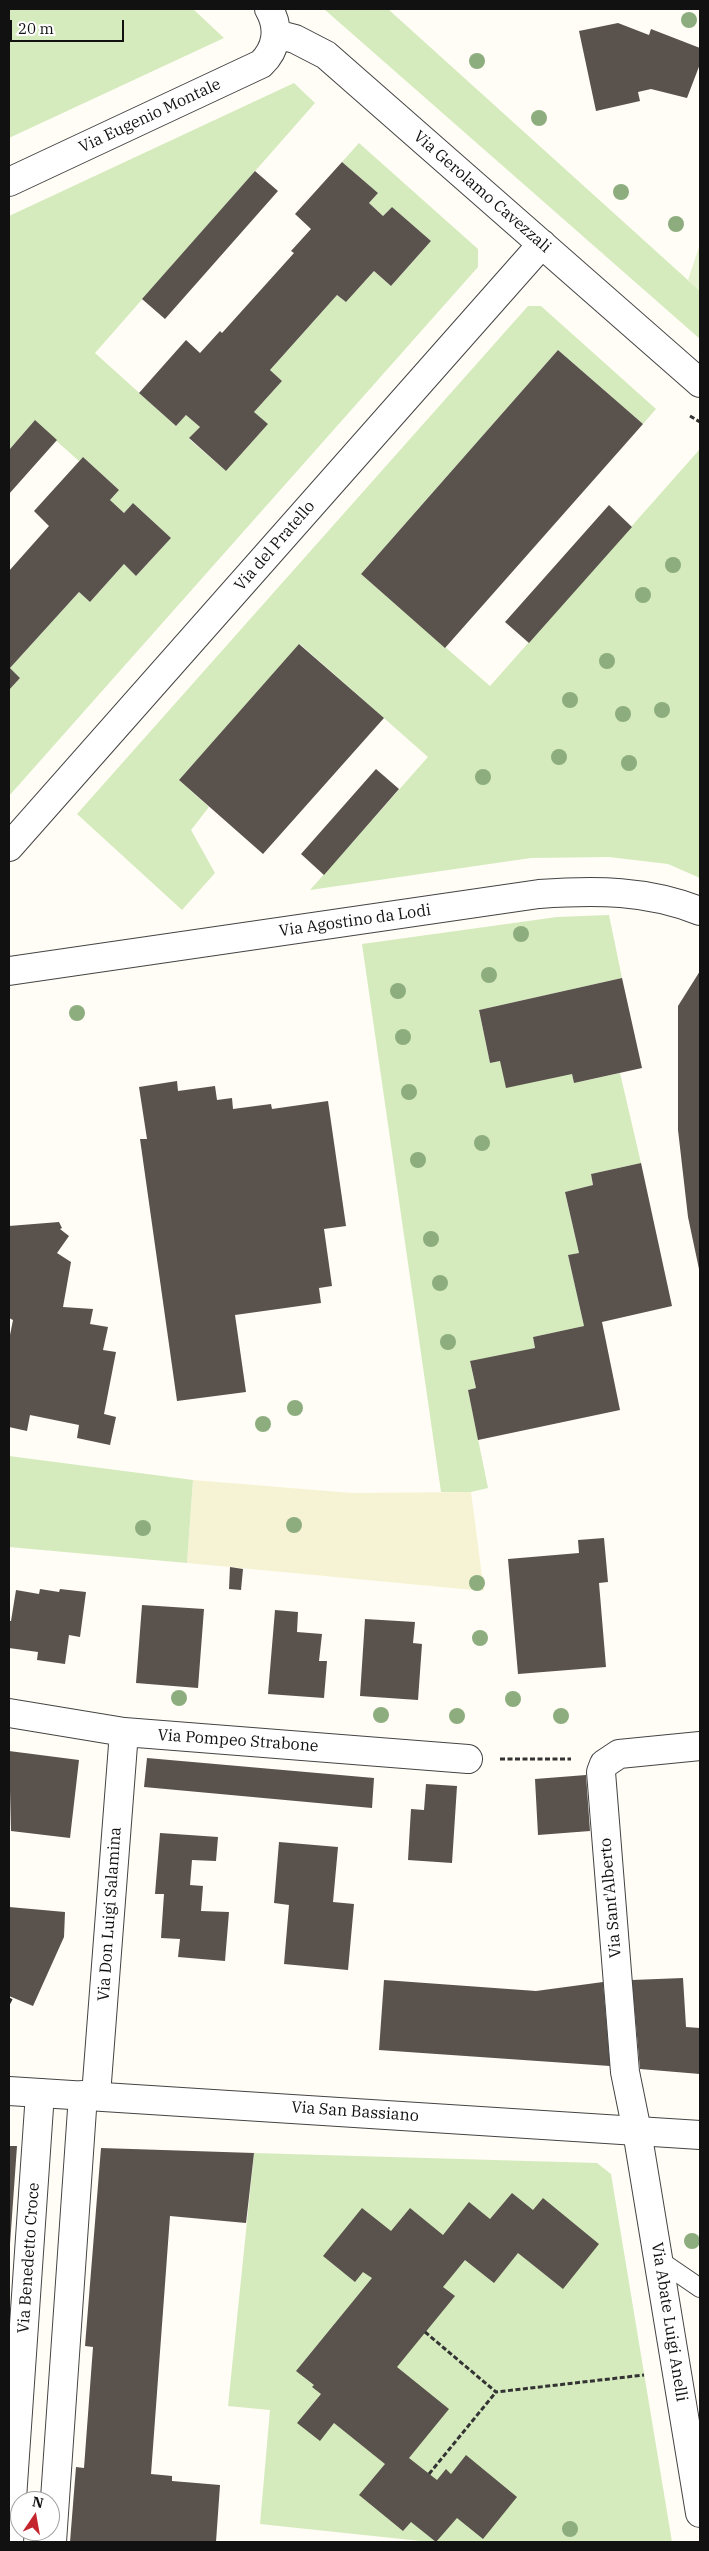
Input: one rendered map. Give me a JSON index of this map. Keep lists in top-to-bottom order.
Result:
{
  "streets": {
    "street": [
      "Via Eugenio Montale",
      "Via Gerolamo Cavezzali",
      "Via del Pratello",
      "Via Agostino da Lodi",
      "Via Pompeo Strabone",
      "Via Sant'Alberto",
      "Via Don Luigi Salamina",
      "Via San Bassiano",
      "Via Benedetto Croce",
      "Via Abate Luigi Anelli"
    ]
  },
  "crossings": [
    ["Via Eugenio Montale", "Via Gerolamo Cavezzali"],
    ["Via Gerolamo Cavezzali", "Via del Pratello"],
    ["Via Pompeo Strabone", "Via Don Luigi Salamina"],
    ["Via Sant'Alberto", "Via San Bassiano"],
    ["Via Sant'Alberto", "Via Abate Luigi Anelli"],
    ["Via Don Luigi Salamina", "Via San Bassiano"],
    ["Via San Bassiano", "Via Benedetto Croce"],
    ["Via San Bassiano", "Via Abate Luigi Anelli"]
  ],
  "scale_bar": "20 m",
  "north": "top"
}
